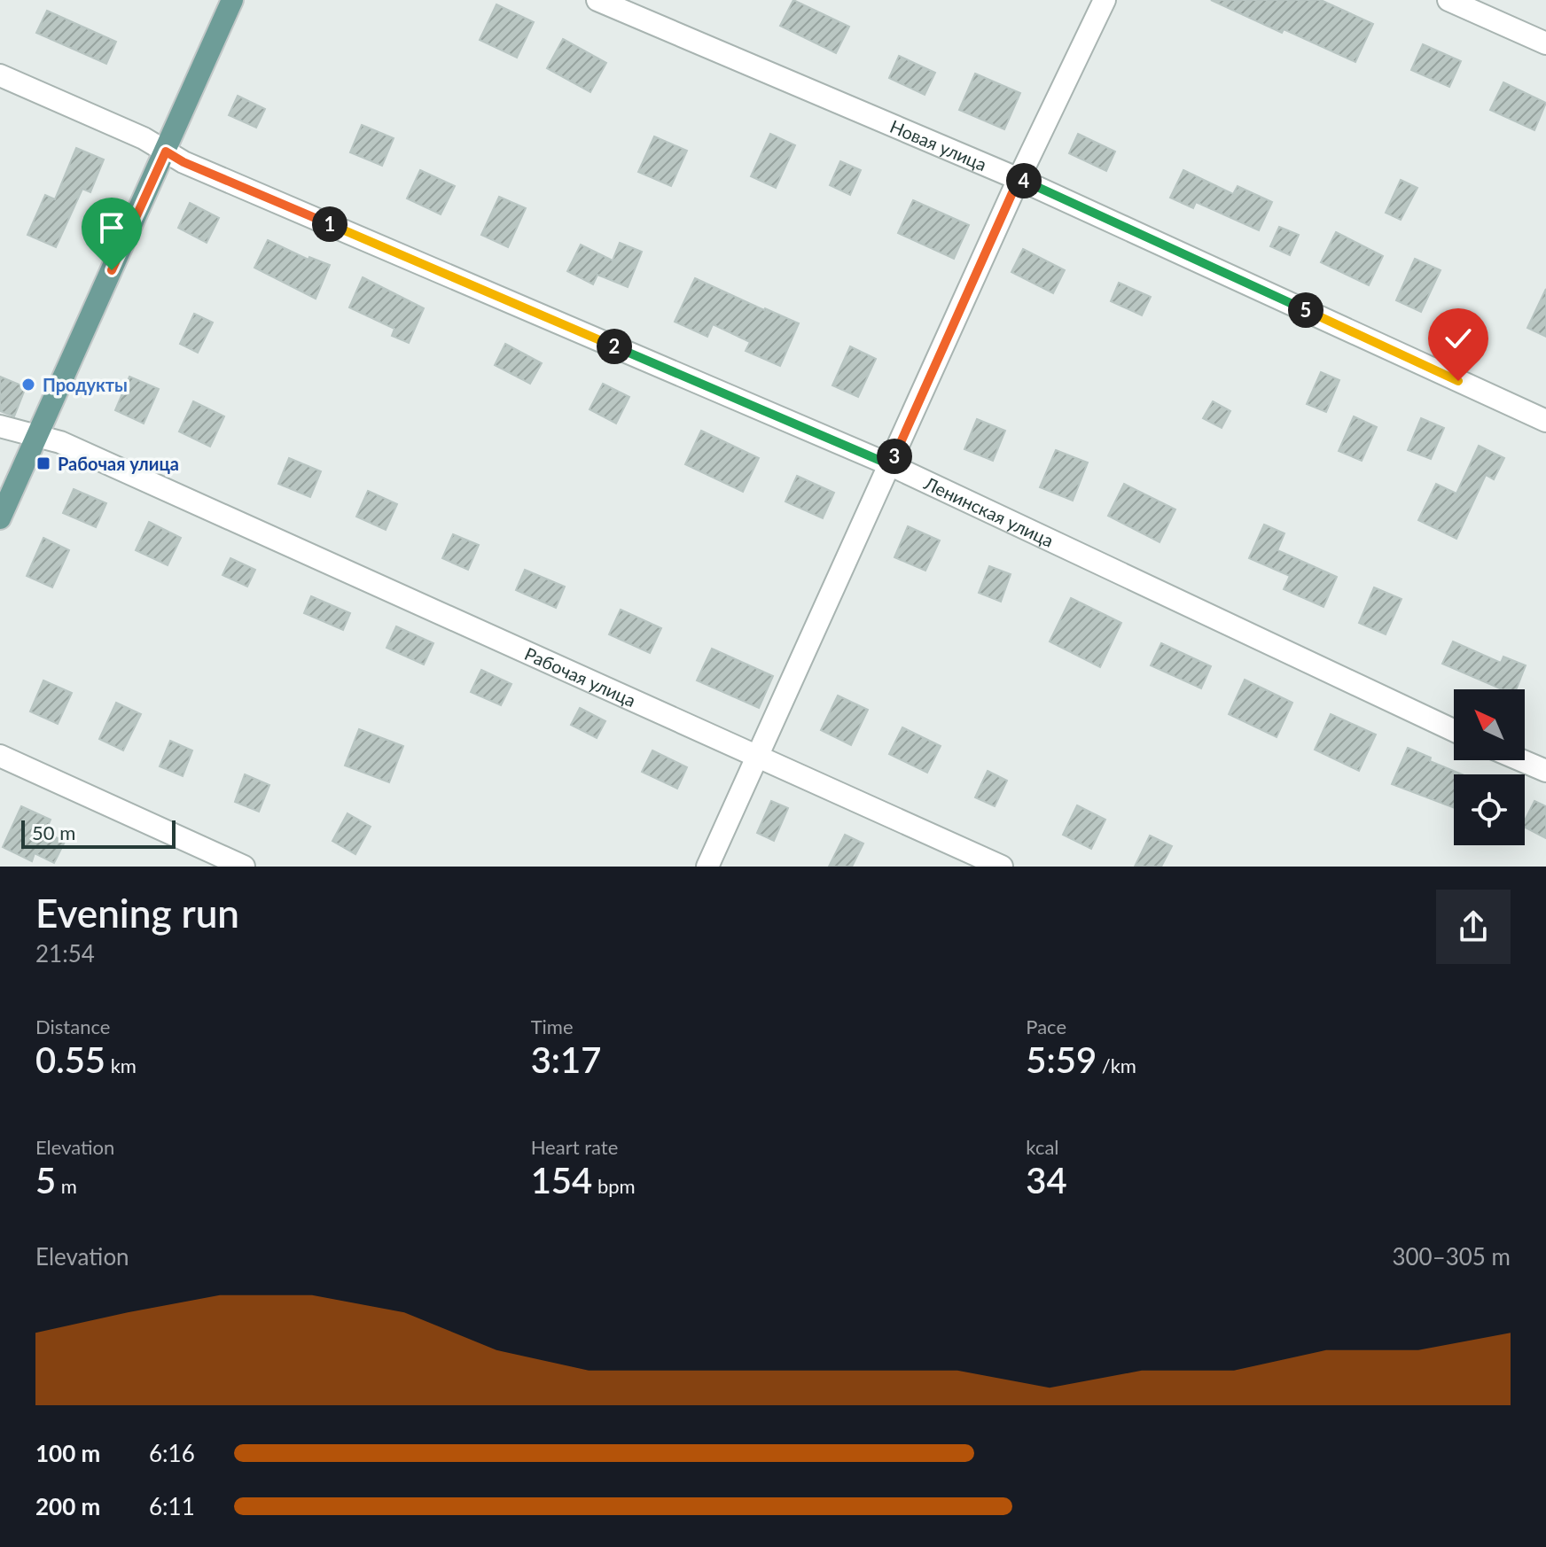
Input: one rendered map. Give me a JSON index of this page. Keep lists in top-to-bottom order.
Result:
{
  "streets": {
    "street": ["Новая улица", "Ленинская улица", "Рабочая улица"]
  },
  "places": {
    "other": ["Продукты"],
    "transit": ["Рабочая улица"]
  },
  "scale_bar": "50 m",
  "north": "top left",
  "page": {
    "pins": [
      "4",
      "1",
      "5",
      "2",
      "3"
    ],
    "scale": "50 m",
    "heading": ["Evening run", "21:54"],
    "stats": [
      ["Distance", "0.55 km"],
      ["Time", "3:17"],
      ["Pace", "5:59 /km"],
      ["Elevation", "5 m"],
      ["Heart rate", "154 bpm"],
      ["kcal", "34"]
    ],
    "chart": ["Elevation", "300–305 m"],
    "list": [
      {
        "name": "100 m",
        "note": "6:16"
      },
      {
        "name": "200 m",
        "note": "6:11"
      }
    ]
  }
}
